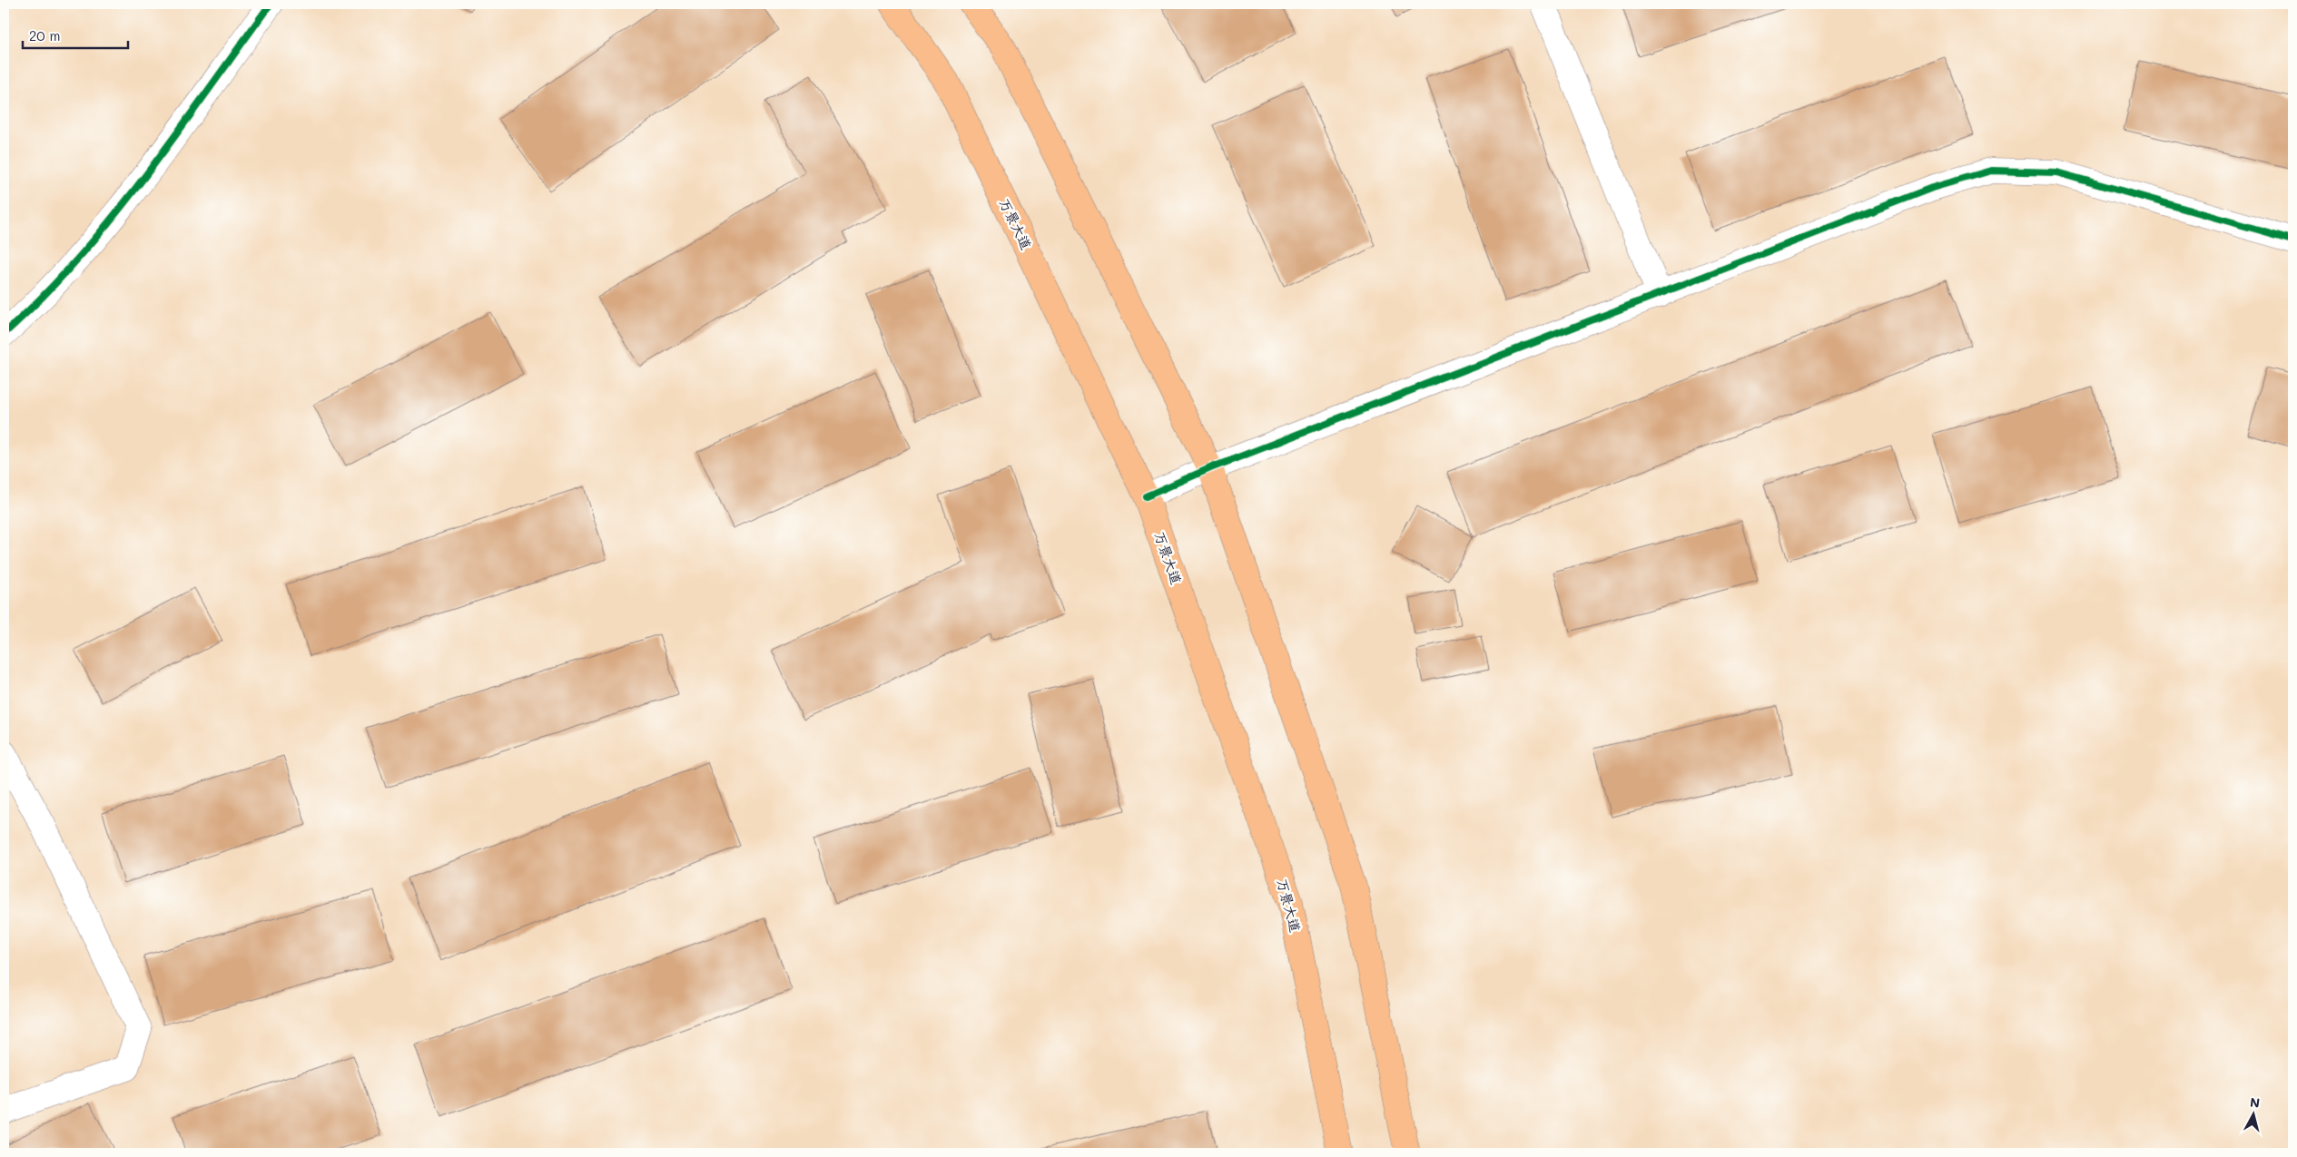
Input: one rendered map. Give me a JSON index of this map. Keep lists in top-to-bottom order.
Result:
{
  "streets": {
    "main road": ["万景大道"]
  },
  "scale_bar": "20 m",
  "north": "top"
}
